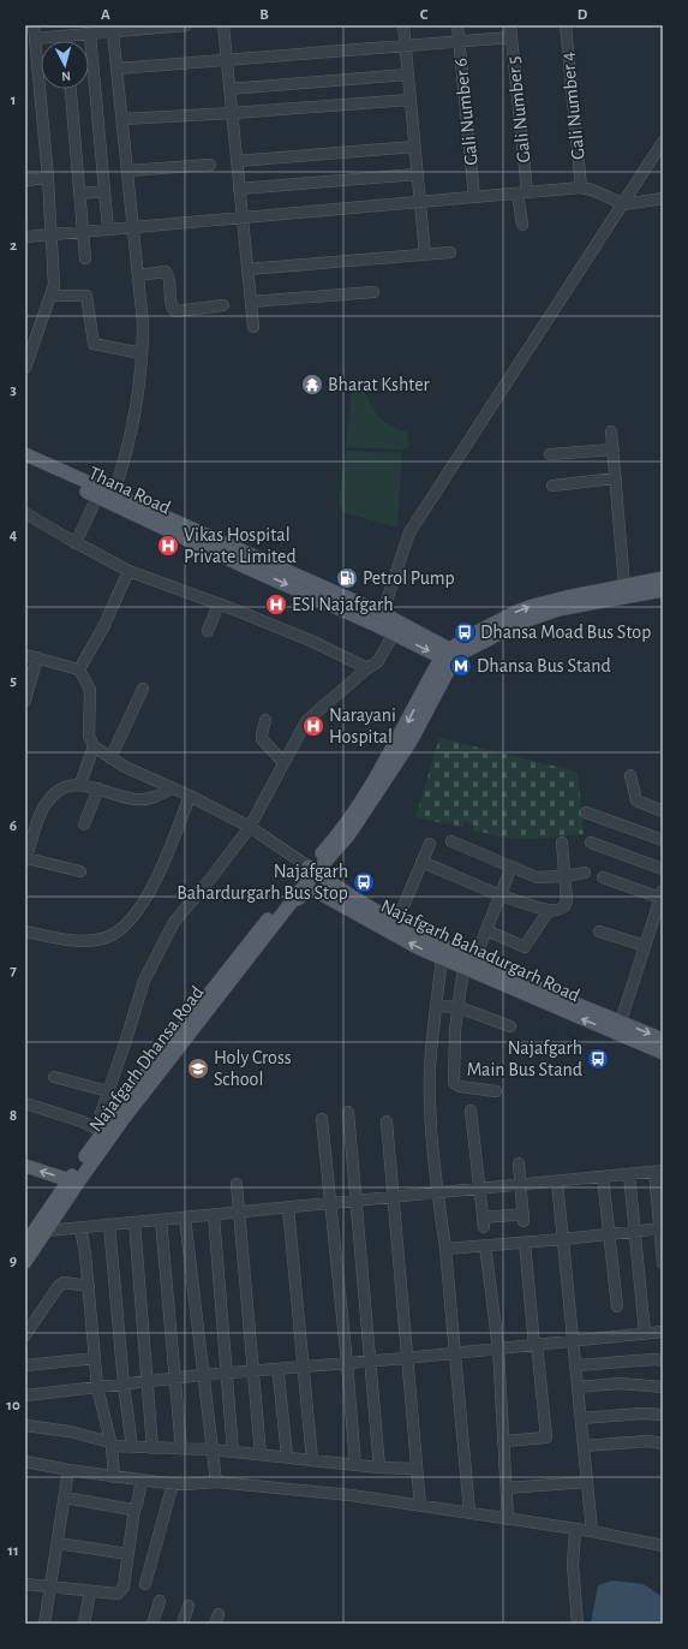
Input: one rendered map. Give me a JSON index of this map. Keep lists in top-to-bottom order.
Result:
{
  "streets": {
    "main road": ["Thana Road", "Najafgarh Bahadurgarh Road", "Najafgarh Dhansa Road"],
    "street": ["Gali Number 4", "Gali Number 5", "Gali Number 6"]
  },
  "crossings": [
    ["Najafgarh Bahadurgarh Road", "Najafgarh Dhansa Road"]
  ],
  "places": {
    "temple": ["Bharat Kshter"],
    "hospital": ["Vikas Hospital Private Limited", "ESI Najafgarh", "Narayani Hospital"],
    "fuel station": ["Petrol Pump"],
    "bus stop": ["Dhansa Moad Bus Stop", "Najafgarh Bahardurgarh Bus Stop", "Najafgarh Main Bus Stand"],
    "metro station": ["Dhansa Bus Stand"],
    "school or university": ["Holy Cross School"]
  },
  "north": "bottom",
  "grid": {
    "columns": [
      "A",
      "B",
      "C",
      "D"
    ],
    "rows": [
      "1",
      "2",
      "3",
      "4",
      "5",
      "6",
      "7",
      "8",
      "9",
      "10",
      "11"
    ]
  }
}
